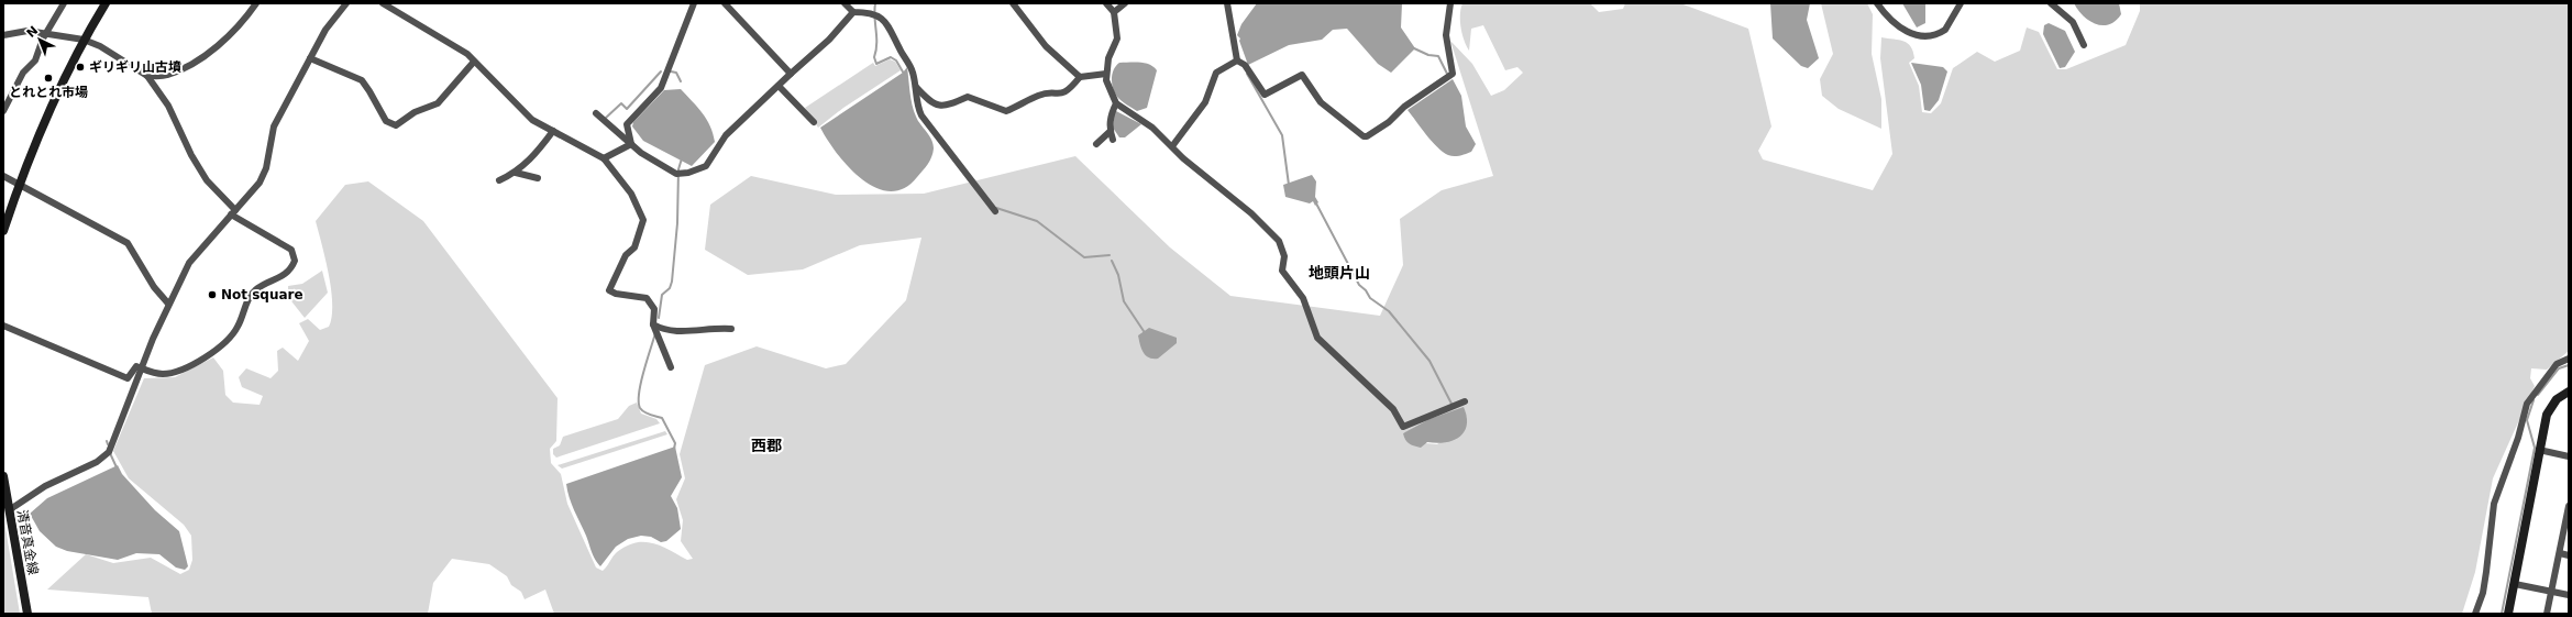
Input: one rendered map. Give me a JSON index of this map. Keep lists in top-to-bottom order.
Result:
{
  "streets": {
    "main road": ["清音真金線"]
  },
  "districts": ["地頭片山", "西郡"],
  "places": ["ギリギリ山古墳", "とれとれ市場", "Not square"],
  "north": "top left"
}
